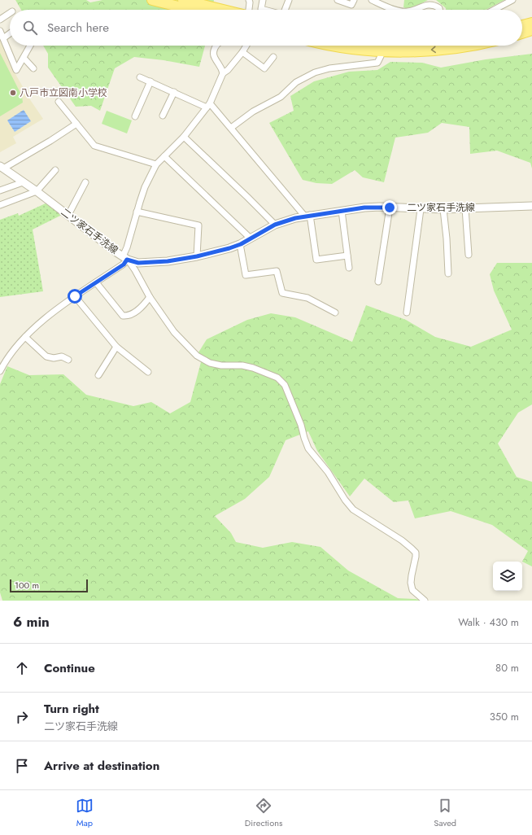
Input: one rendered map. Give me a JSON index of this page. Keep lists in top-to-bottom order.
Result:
{
  "streets": {
    "street": ["二ツ家石手洗線"]
  },
  "places": ["八戸市立図南小学校"],
  "scale_bar": "100 m",
  "page": {
    "search": "Search here",
    "scale": "100 m",
    "heading": ["6 min", "Walk · 430 m"],
    "list": [
      ["Continue", "80 m"],
      ["Turn right", "二ツ家石手洗線", "350 m"],
      "Arrive at destination"
    ],
    "nav": ["Map", "Directions", "Saved"]
  }
}
